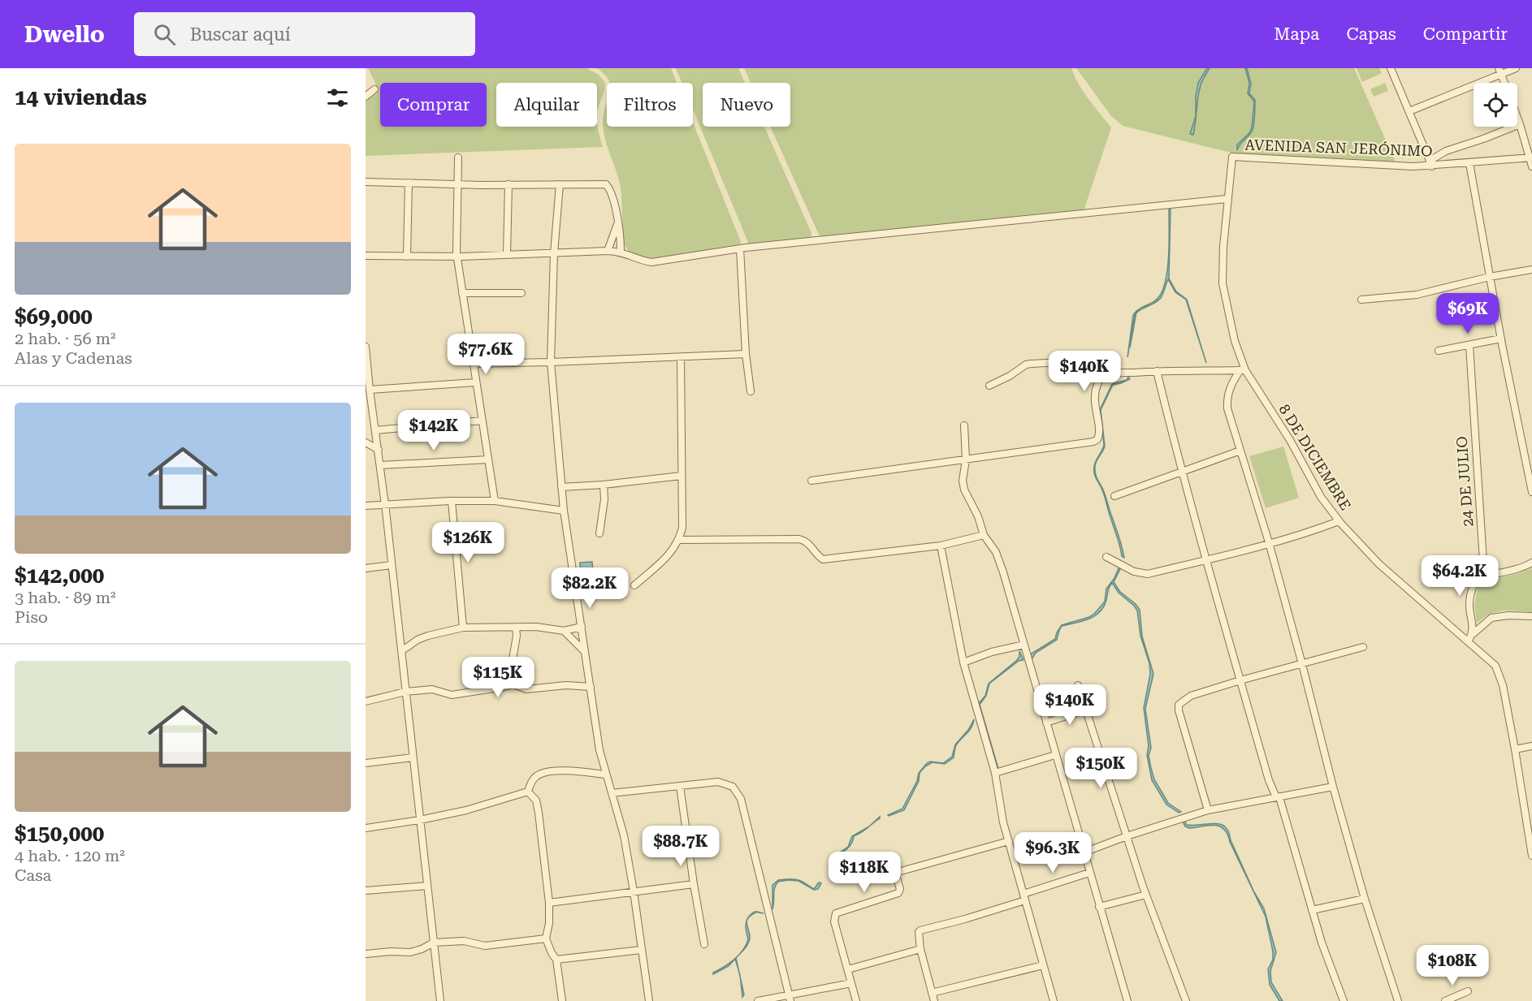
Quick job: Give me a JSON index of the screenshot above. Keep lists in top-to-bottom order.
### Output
{
  "streets": {
    "street": ["AVENIDA SAN JERÓNIMO", "8 DE DICIEMBRE", "24 DE JULIO"]
  },
  "crossings": [
    ["AVENIDA SAN JERÓNIMO", "8 DE DICIEMBRE"]
  ],
  "page": {
    "header": "Dwello",
    "search": "Buscar aquí",
    "nav": ["Mapa", "Capas", "Compartir"],
    "heading": "14 viviendas",
    "chip": [
      "Comprar",
      "Alquilar",
      "Filtros",
      "Nuevo"
    ],
    "list": [
      {
        "name": "$69,000",
        "note": "2 hab. · 56 m² · Alas y Cadenas"
      },
      {
        "name": "$142,000",
        "note": "3 hab. · 89 m² · Piso"
      },
      {
        "name": "$150,000",
        "note": "4 hab. · 120 m² · Casa"
      }
    ],
    "price": [
      "$69K",
      "$77.6K",
      "$140K",
      "$142K",
      "$126K",
      "$64.2K",
      "$82.2K",
      "$115K",
      "$140K",
      "$150K",
      "$88.7K",
      "$96.3K",
      "$118K",
      "$108K"
    ]
  }
}
